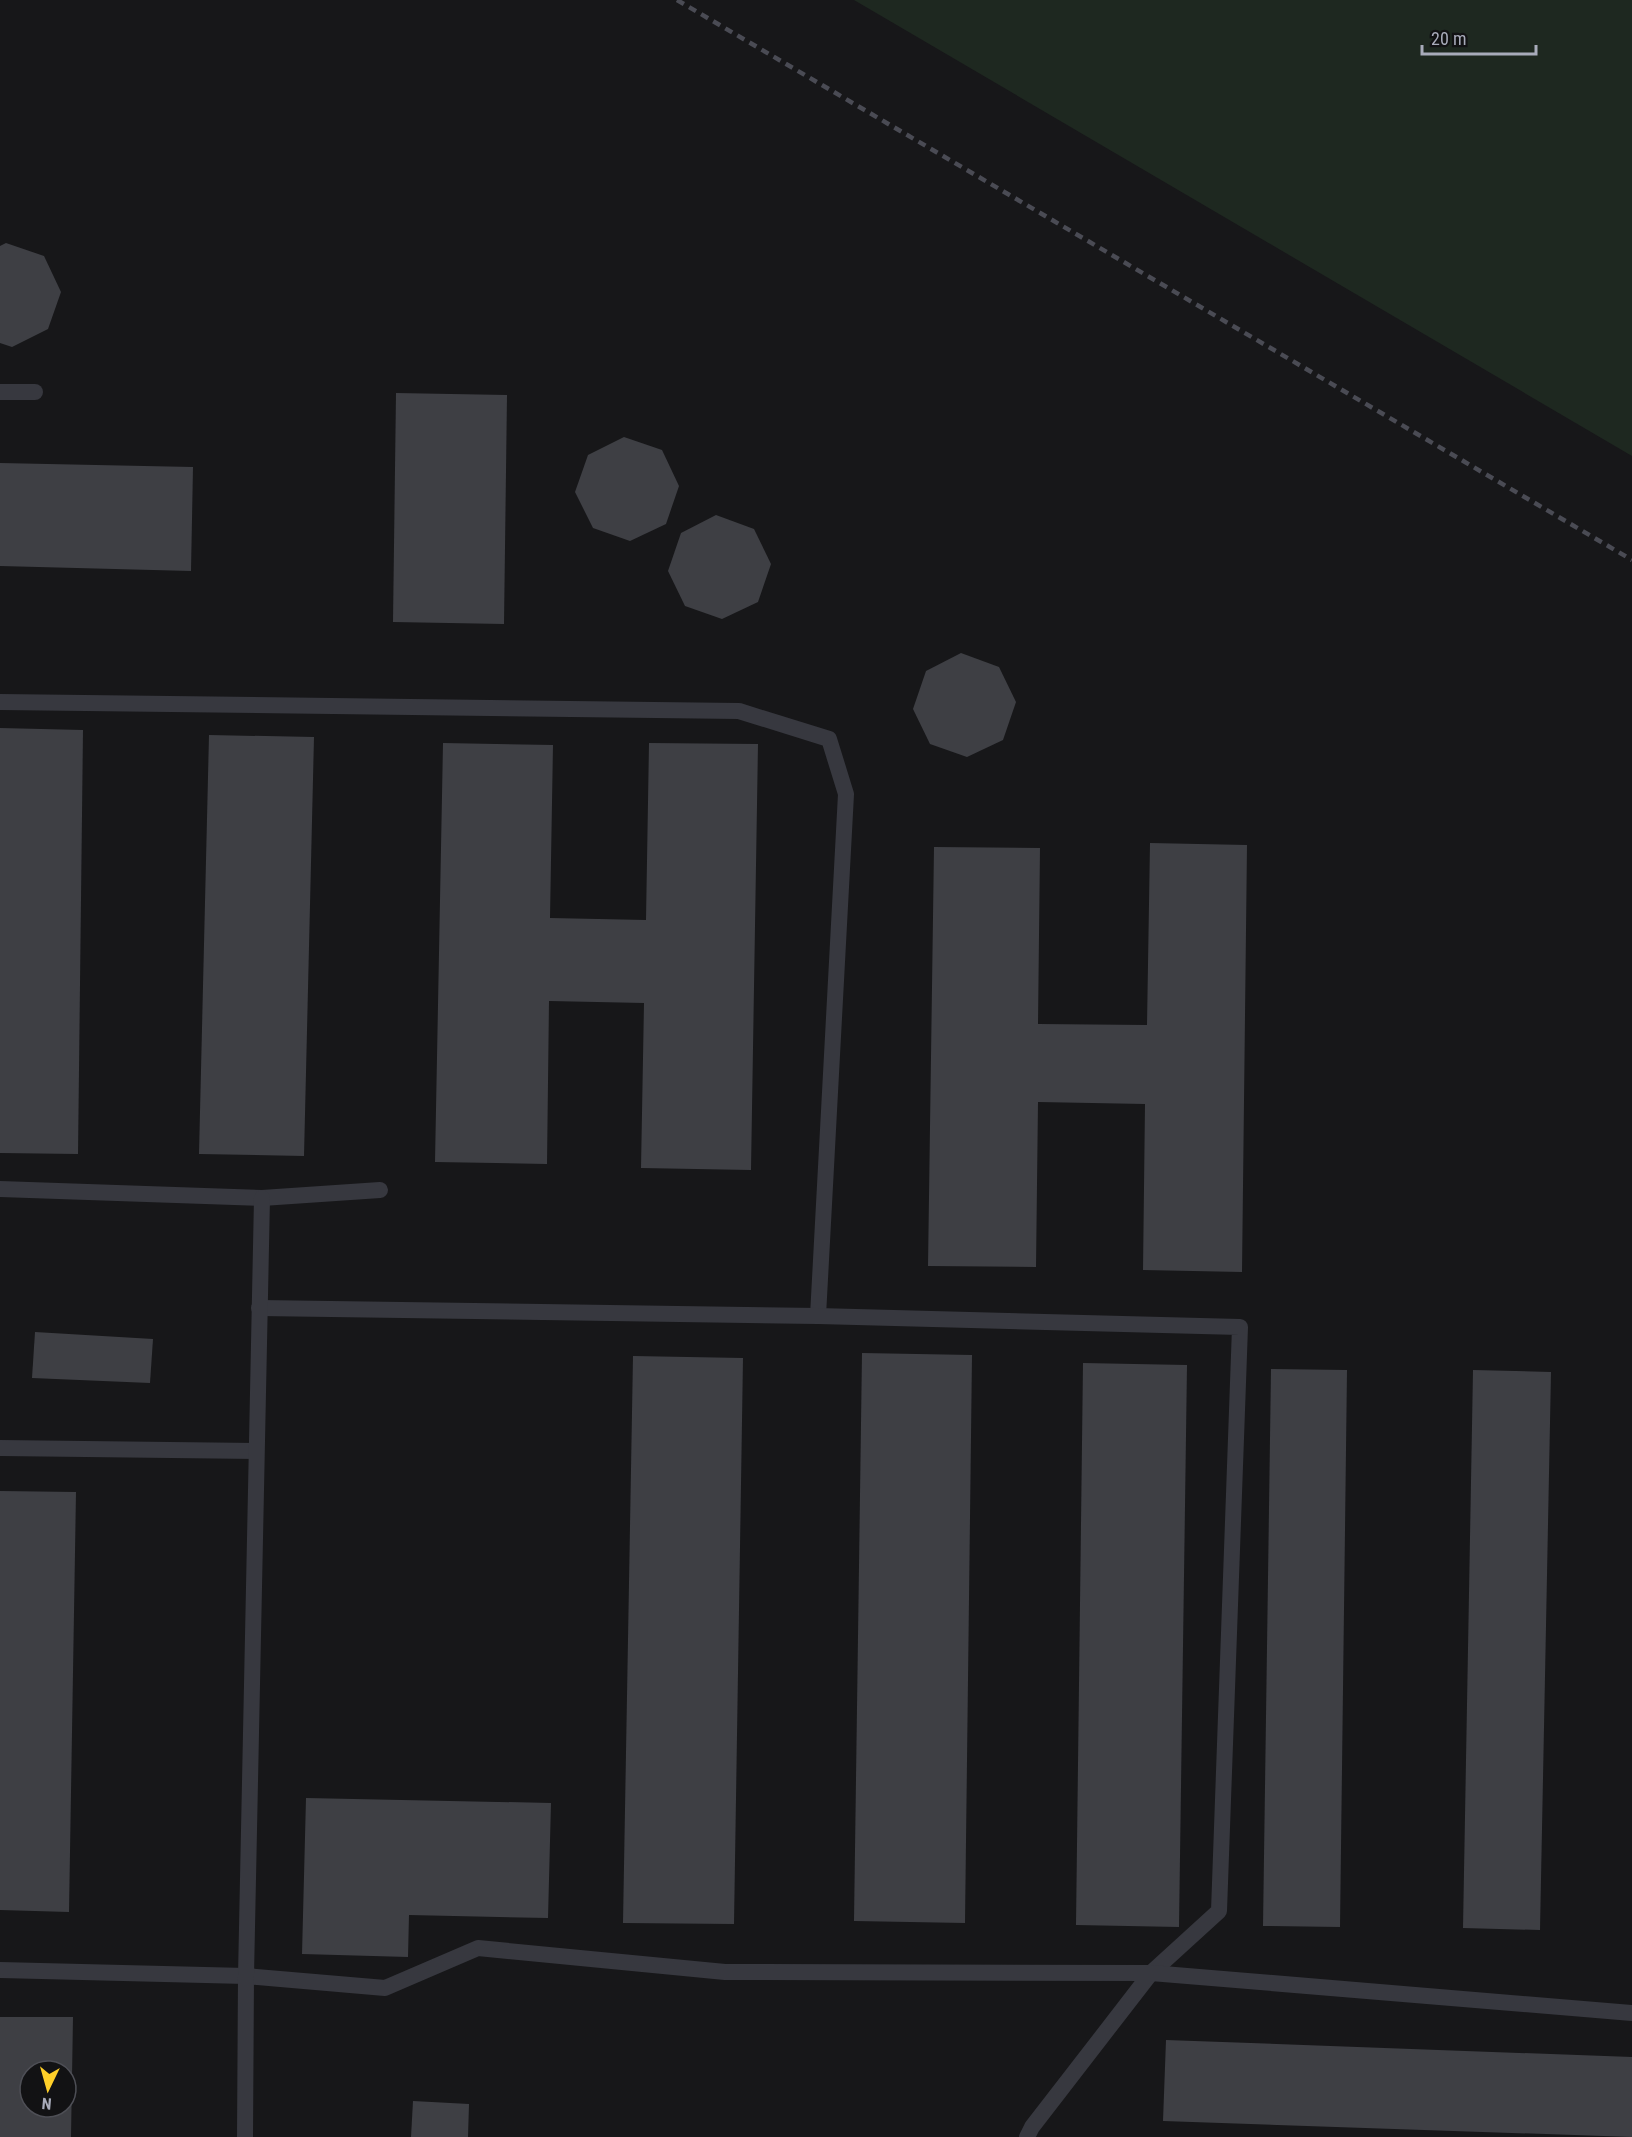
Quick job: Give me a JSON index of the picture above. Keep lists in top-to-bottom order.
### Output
{
  "scale_bar": "20 m",
  "north": "bottom"
}
